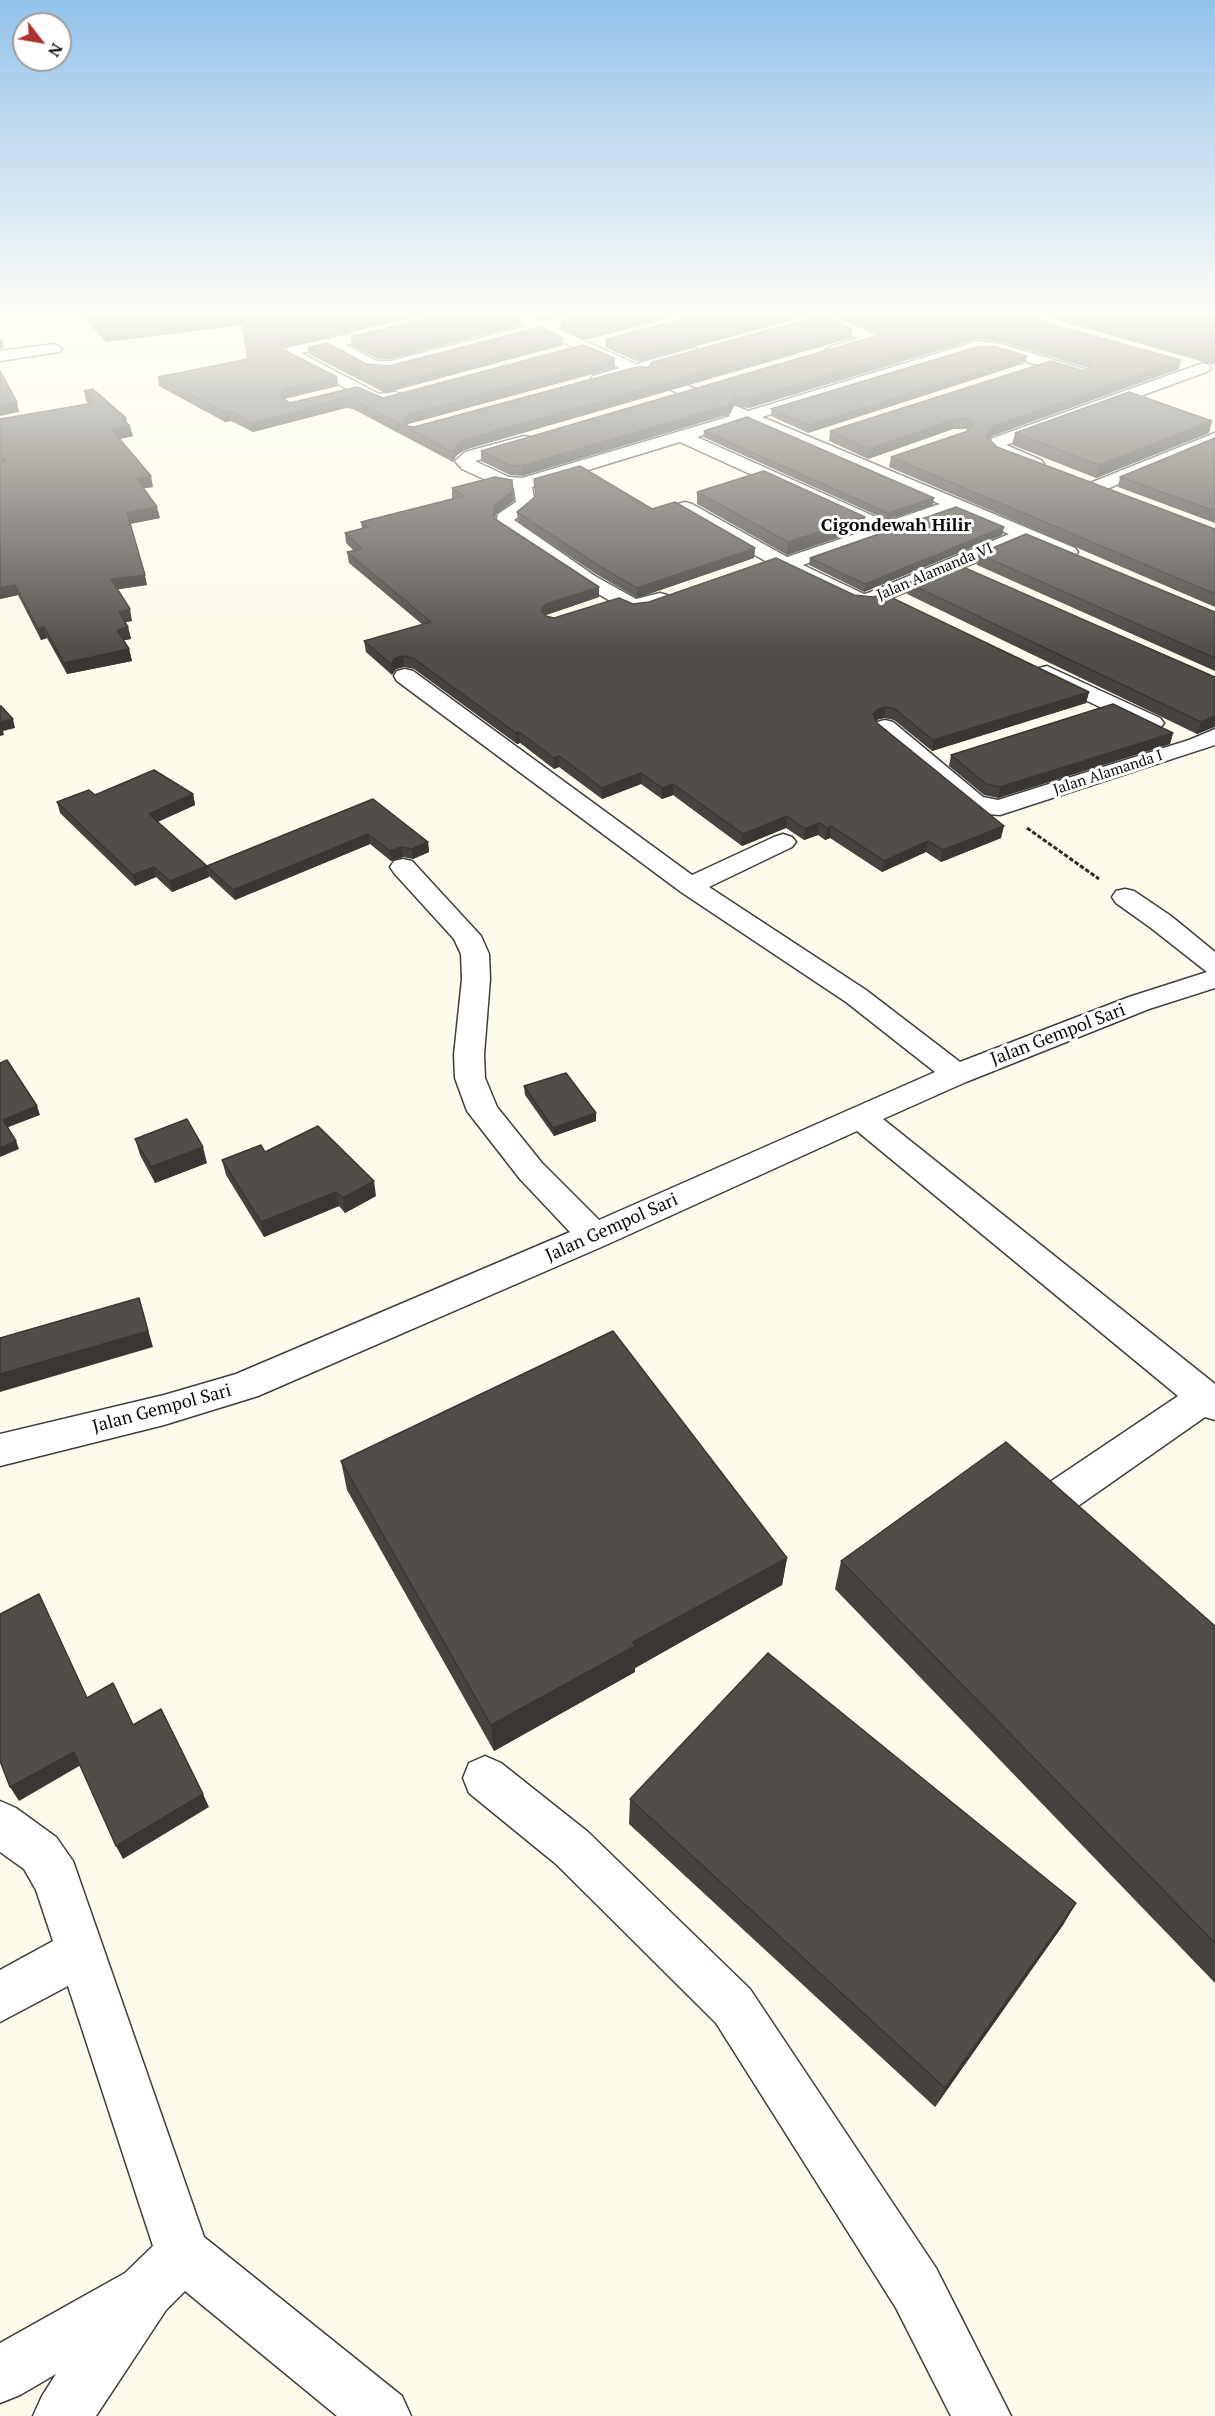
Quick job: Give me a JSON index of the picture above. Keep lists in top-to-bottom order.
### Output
{
  "streets": {
    "street": ["Jalan Alamanda VI", "Jalan Alamanda I", "Jalan Gempol Sari"]
  },
  "districts": ["Cigondewah Hilir"],
  "north": "bottom right"
}
